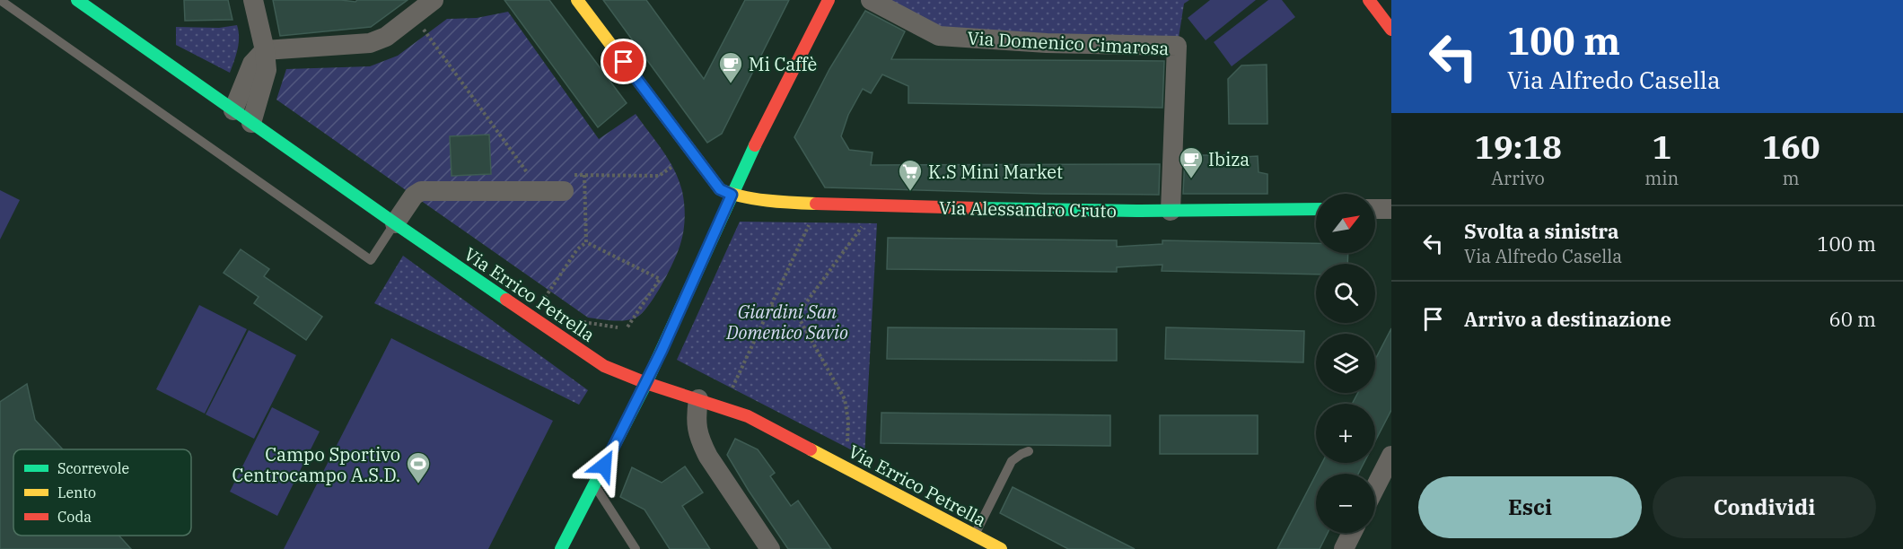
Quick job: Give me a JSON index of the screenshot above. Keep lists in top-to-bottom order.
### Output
{
  "streets": {
    "street": ["Via Domenico Cimarosa", "Via Alessandro Cruto", "Via Errico Petrella"]
  },
  "crossings": [
    ["Via Domenico Cimarosa", "Via Alessandro Cruto"]
  ],
  "parks": ["Giardini San Domenico Savio"],
  "places": {
    "cafe": ["Mi Caffè", "Ibiza"],
    "supermarket": ["K.S Mini Market"],
    "sports": ["Campo Sportivo Centrocampo A.S.D."]
  },
  "legend": ["Scorrevole", "Lento", "Coda"],
  "north": "top right",
  "page": {
    "turn": ["100 m", "Via Alfredo Casella"],
    "eta": [
      "19:18",
      "Arrivo",
      "1",
      "min",
      "160",
      "m"
    ],
    "map_buttons": ["+", "−"],
    "list": [
      {
        "name": "Svolta a sinistra",
        "note": "Via Alfredo Casella",
        "value": "100 m"
      },
      {
        "name": "Arrivo a destinazione",
        "value": "60 m"
      }
    ],
    "buttons": ["Esci", "Condividi"]
  }
}
